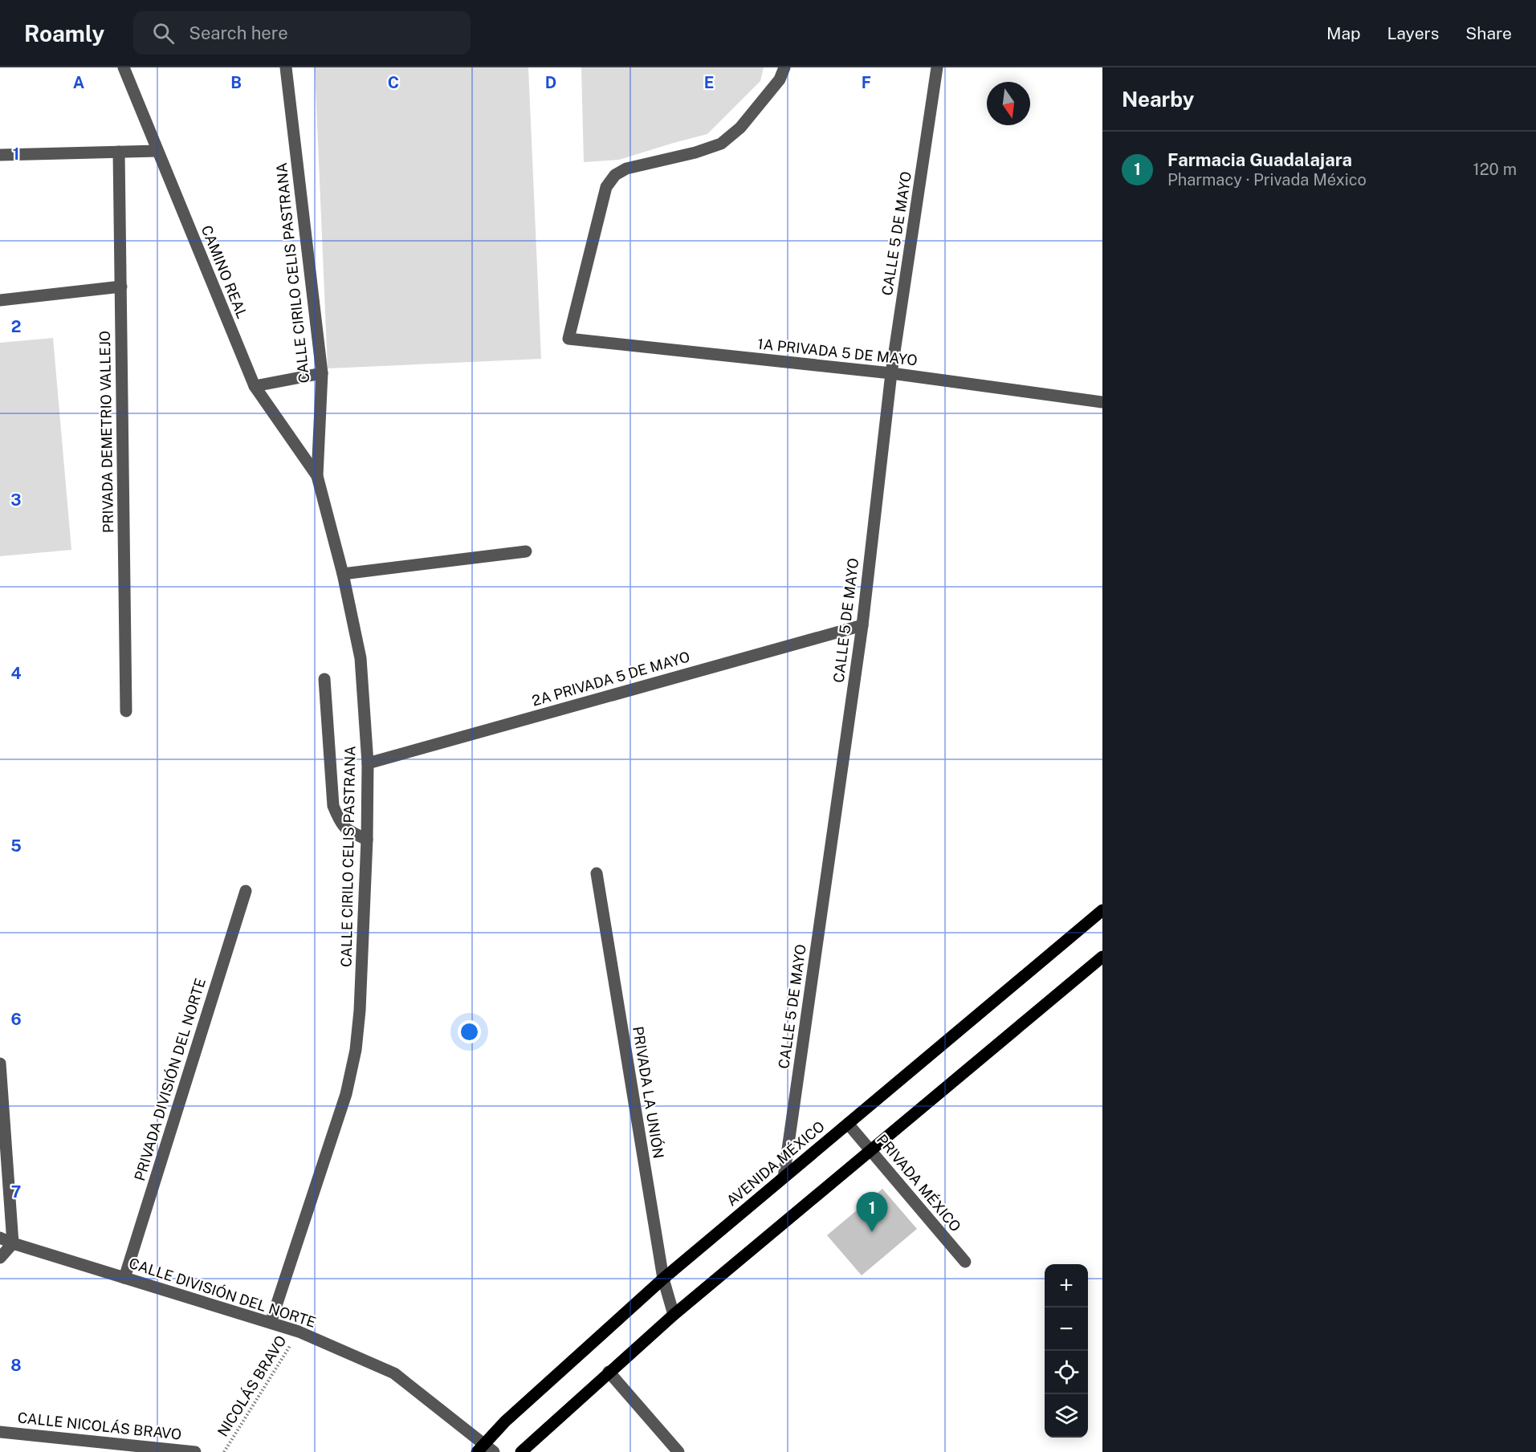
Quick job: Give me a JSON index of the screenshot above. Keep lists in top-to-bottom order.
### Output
{
  "streets": {
    "main road": ["AVENIDA MÉXICO"],
    "street": [
      "CALLE 5 DE MAYO",
      "CAMINO REAL",
      "CALLE CIRILO CELIS PASTRANA",
      "1A PRIVADA 5 DE MAYO",
      "PRIVADA DEMETRIO VALLEJO",
      "2A PRIVADA 5 DE MAYO",
      "PRIVADA DIVISIÓN DEL NORTE",
      "PRIVADA LA UNIÓN",
      "PRIVADA MÉXICO",
      "CALLE DIVISIÓN DEL NORTE",
      "CALLE NICOLÁS BRAVO"
    ],
    "path": ["NICOLÁS BRAVO"]
  },
  "crossings": [
    ["CALLE 5 DE MAYO", "1A PRIVADA 5 DE MAYO"],
    ["CALLE 5 DE MAYO", "2A PRIVADA 5 DE MAYO"],
    ["CALLE 5 DE MAYO", "AVENIDA MÉXICO"],
    ["CAMINO REAL", "CALLE CIRILO CELIS PASTRANA"],
    ["CALLE CIRILO CELIS PASTRANA", "2A PRIVADA 5 DE MAYO"],
    ["CALLE CIRILO CELIS PASTRANA", "CALLE DIVISIÓN DEL NORTE"],
    ["PRIVADA DIVISIÓN DEL NORTE", "CALLE DIVISIÓN DEL NORTE"],
    ["PRIVADA LA UNIÓN", "AVENIDA MÉXICO"],
    ["AVENIDA MÉXICO", "PRIVADA MÉXICO"],
    ["AVENIDA MÉXICO", "CALLE DIVISIÓN DEL NORTE"],
    ["CALLE DIVISIÓN DEL NORTE", "NICOLÁS BRAVO"]
  ],
  "north": "bottom",
  "page": {
    "header": "Roamly",
    "search": "Search here",
    "nav": ["Map", "Layers", "Share"],
    "heading": "Nearby",
    "list": [
      {
        "mark": "1",
        "name": "Farmacia Guadalajara",
        "note": "Pharmacy · Privada México",
        "value": "120 m"
      }
    ],
    "pins": "1",
    "map_buttons": ["+", "−"]
  },
  "grid": {
    "columns": [
      "A",
      "B",
      "C",
      "D",
      "E",
      "F"
    ],
    "rows": [
      "1",
      "2",
      "3",
      "4",
      "5",
      "6",
      "7",
      "8"
    ]
  }
}
